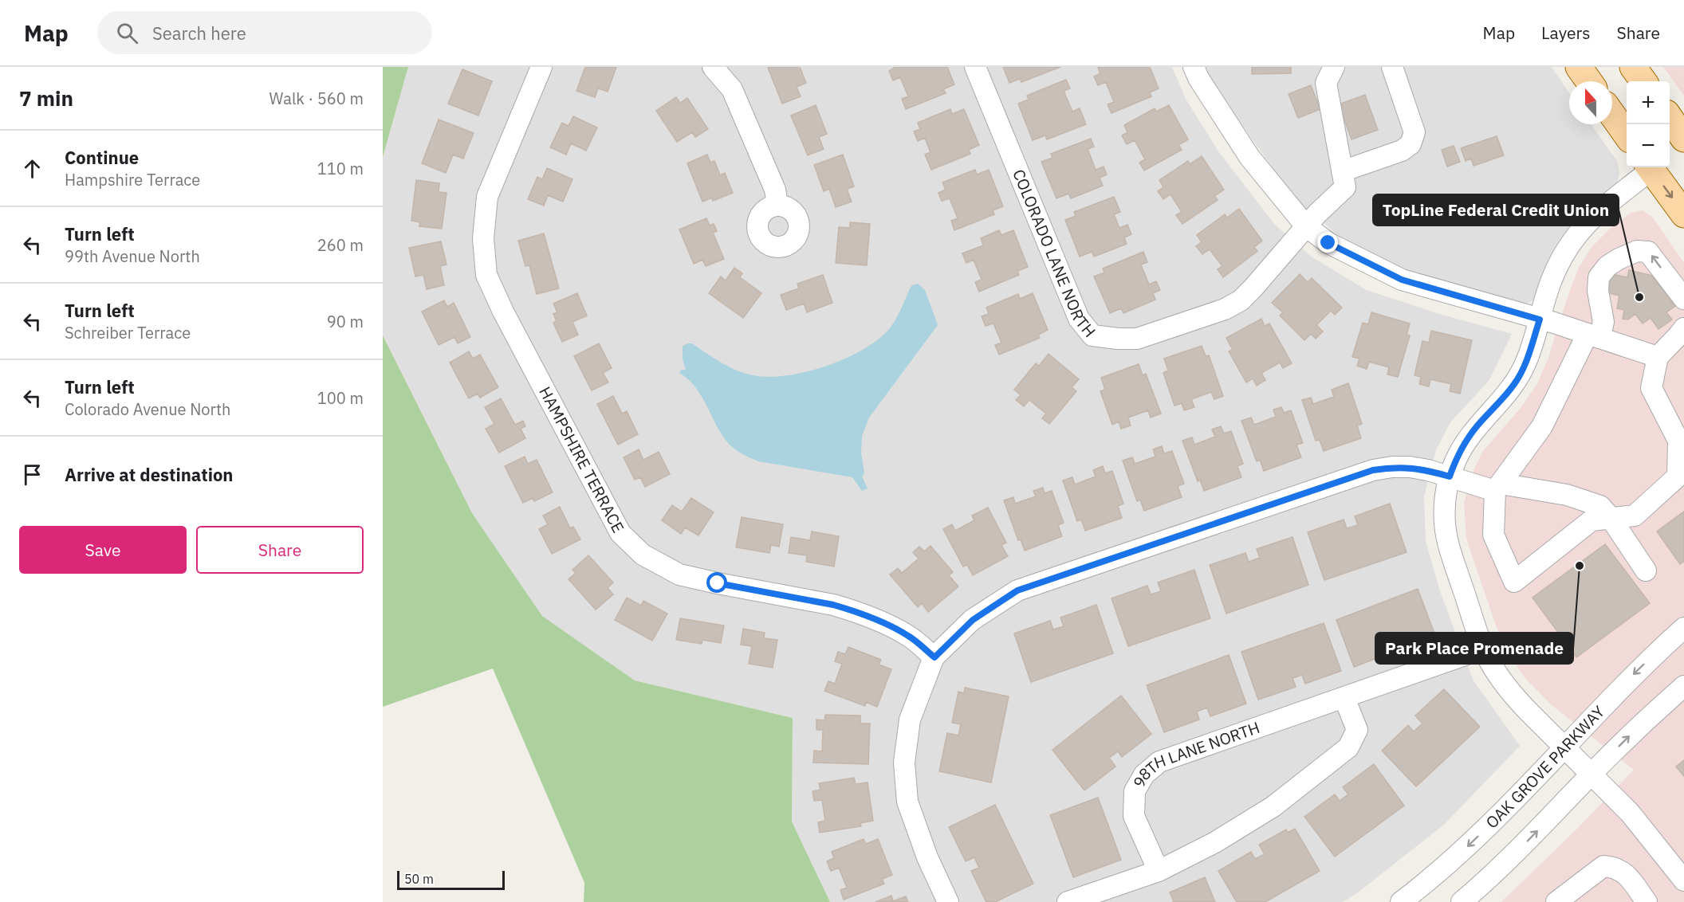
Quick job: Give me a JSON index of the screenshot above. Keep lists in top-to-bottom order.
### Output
{
  "streets": {
    "street": [
      "COLORADO LANE NORTH",
      "HAMPSHIRE TERRACE",
      "98TH LANE NORTH",
      "OAK GROVE PARKWAY"
    ]
  },
  "places": ["TopLine Federal Credit Union", "Park Place Promenade"],
  "scale_bar": "50 m",
  "north": "top",
  "page": {
    "header": "Map",
    "search": "Search here",
    "nav": ["Map", "Layers", "Share"],
    "heading": ["7 min", "Walk · 560 m"],
    "map_buttons": ["+", "−"],
    "list": [
      ["Continue", "Hampshire Terrace", "110 m"],
      ["Turn left", "99th Avenue North", "260 m"],
      ["Turn left", "Schreiber Terrace", "90 m"],
      ["Turn left", "Colorado Avenue North", "100 m"],
      "Arrive at destination"
    ],
    "buttons": ["Save", "Share"],
    "scale": "50 m"
  }
}
